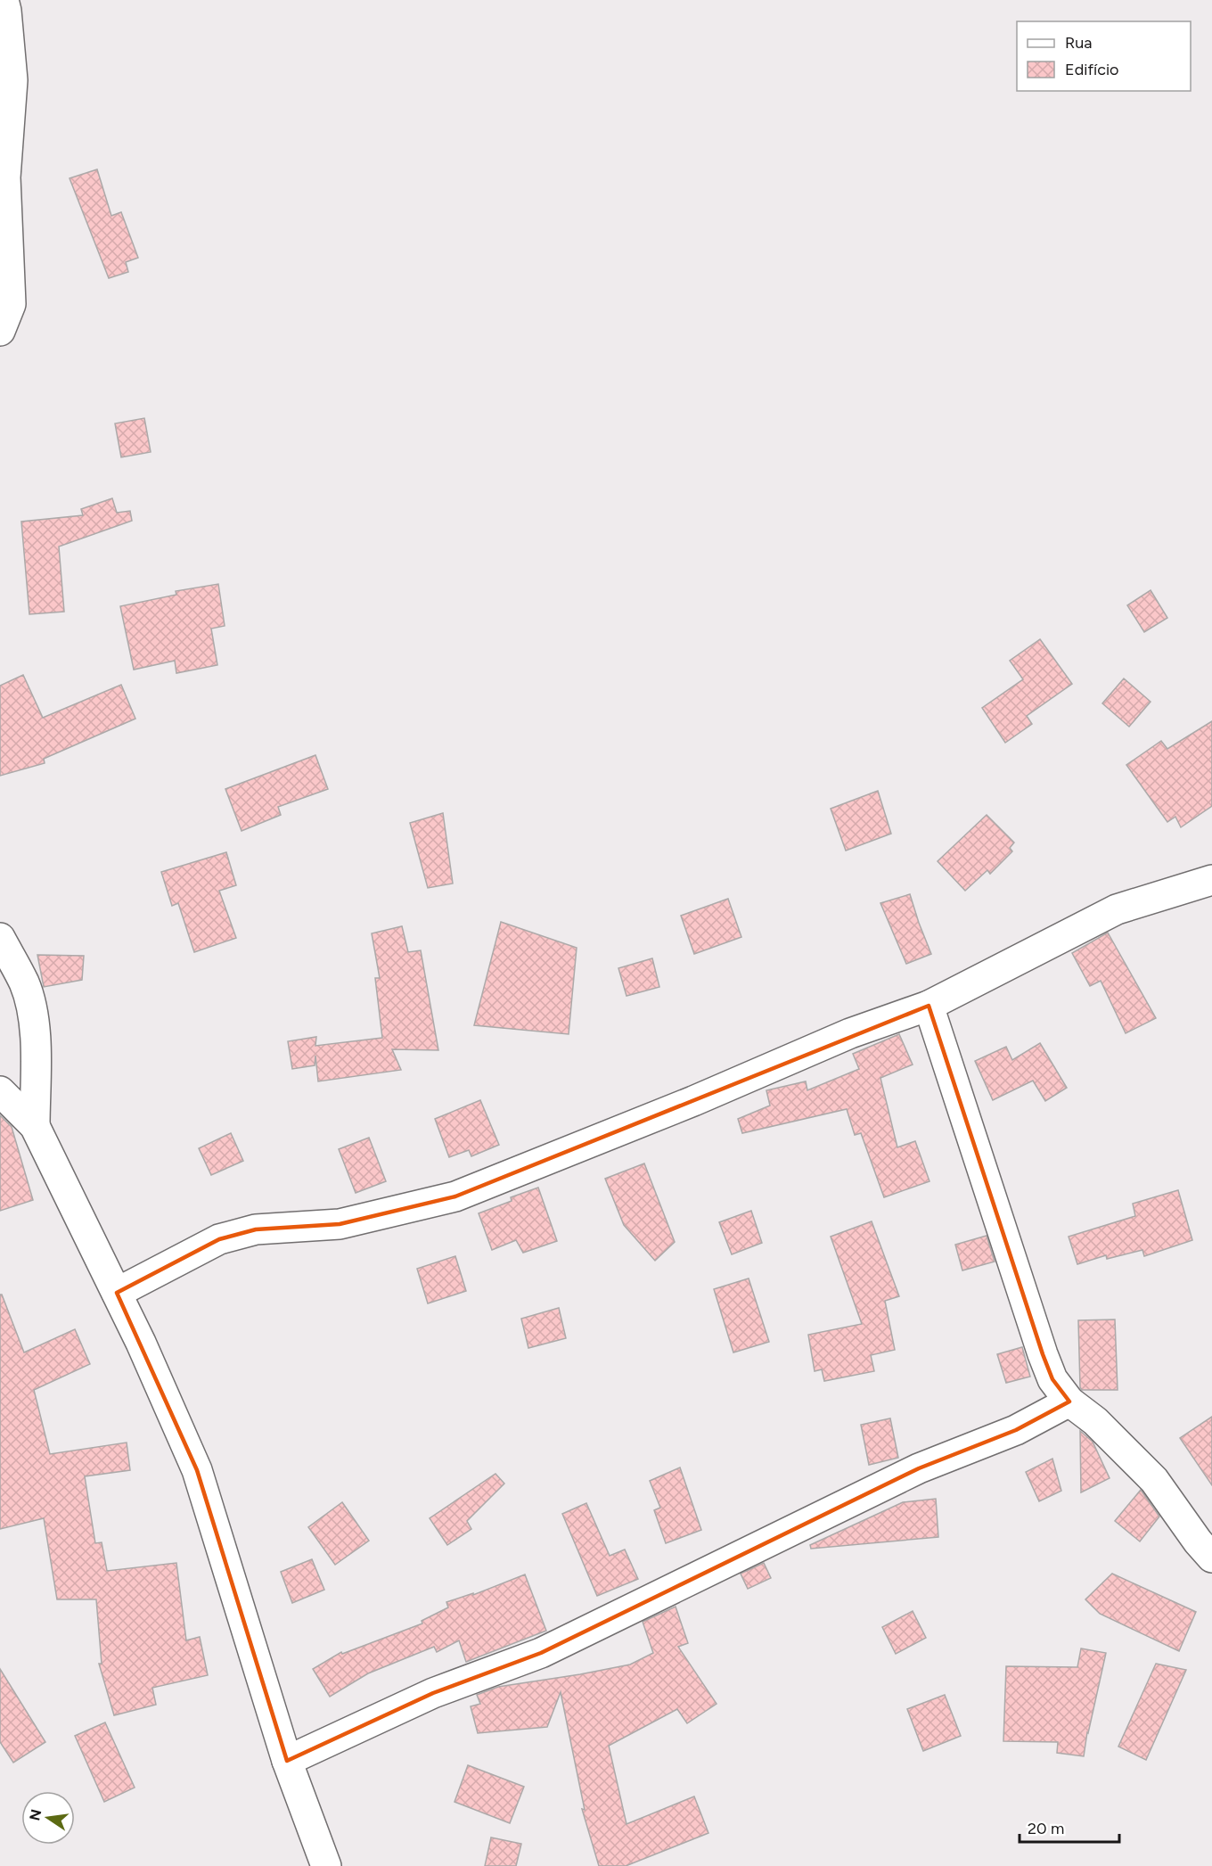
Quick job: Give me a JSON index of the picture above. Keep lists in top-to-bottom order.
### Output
{
  "legend": ["Rua", "Edifício"],
  "scale_bar": "20 m",
  "north": "left"
}
